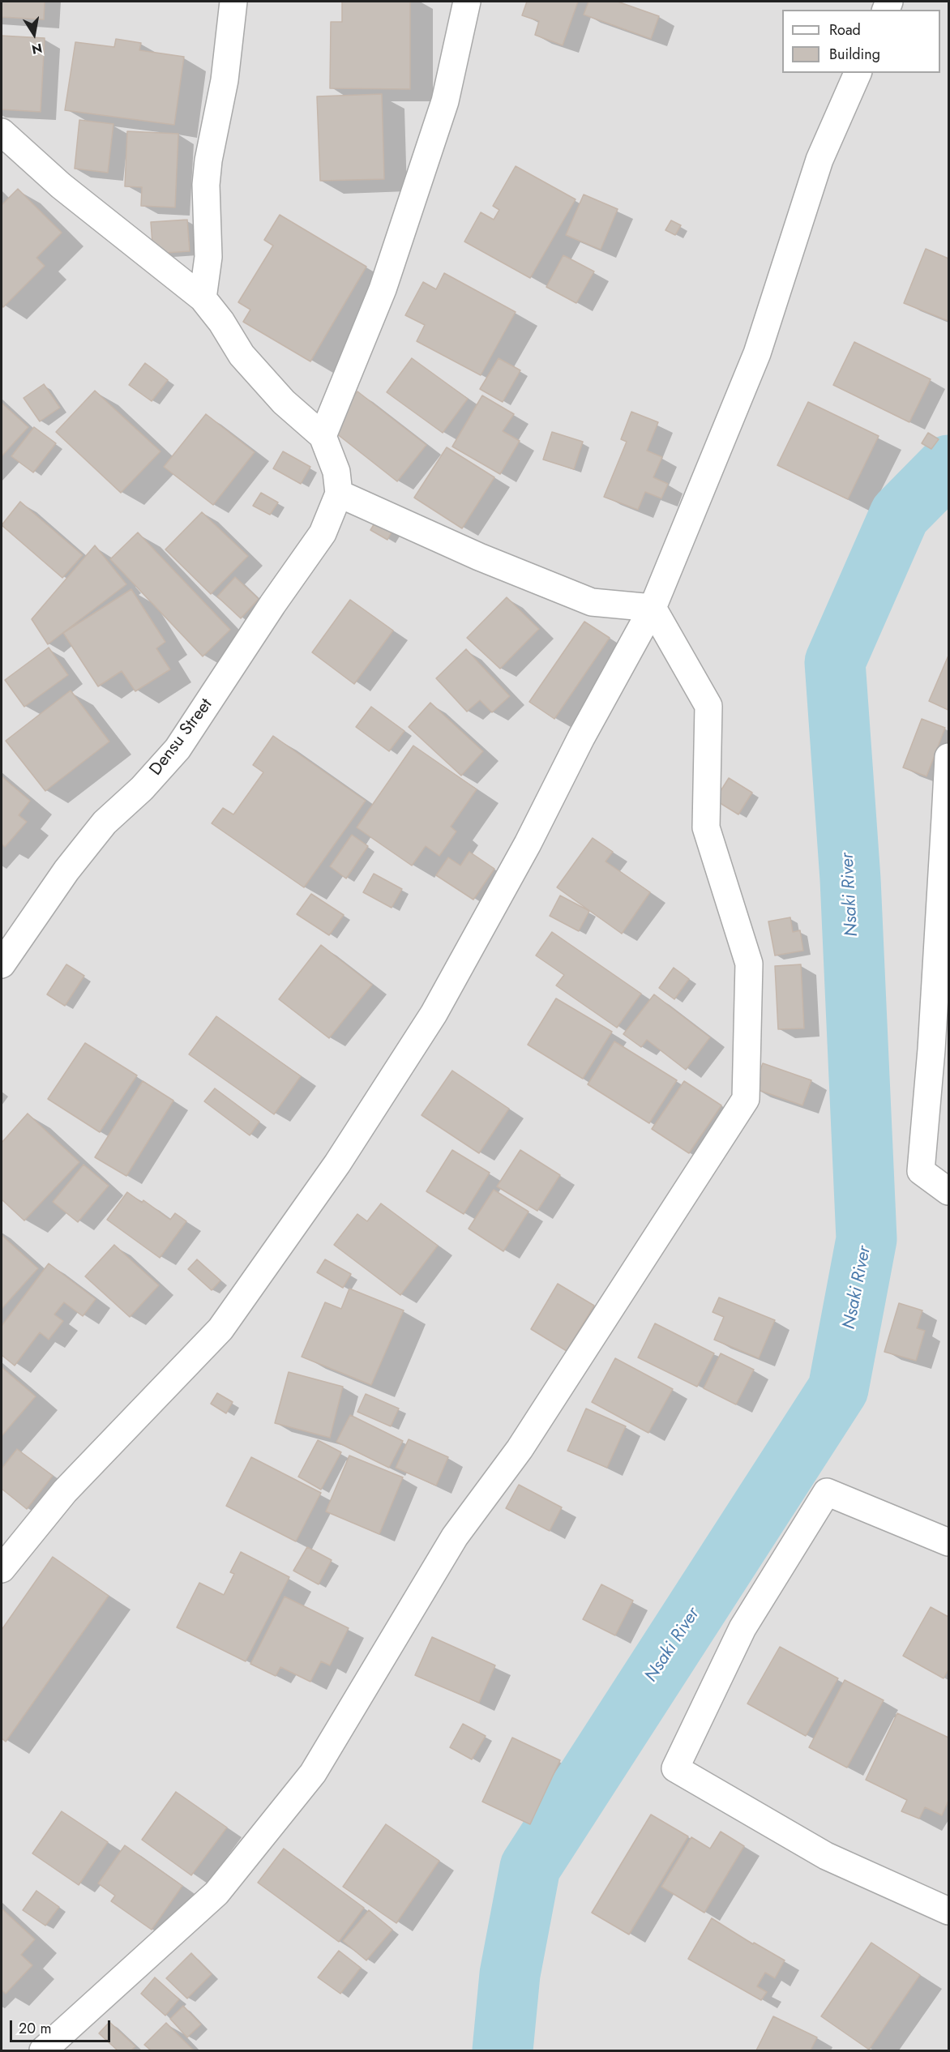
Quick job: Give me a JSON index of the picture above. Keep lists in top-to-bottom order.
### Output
{
  "streets": {
    "street": ["Densu Street"]
  },
  "water": ["Nsaki River"],
  "legend": ["Road", "Building"],
  "scale_bar": "20 m",
  "north": "bottom"
}
